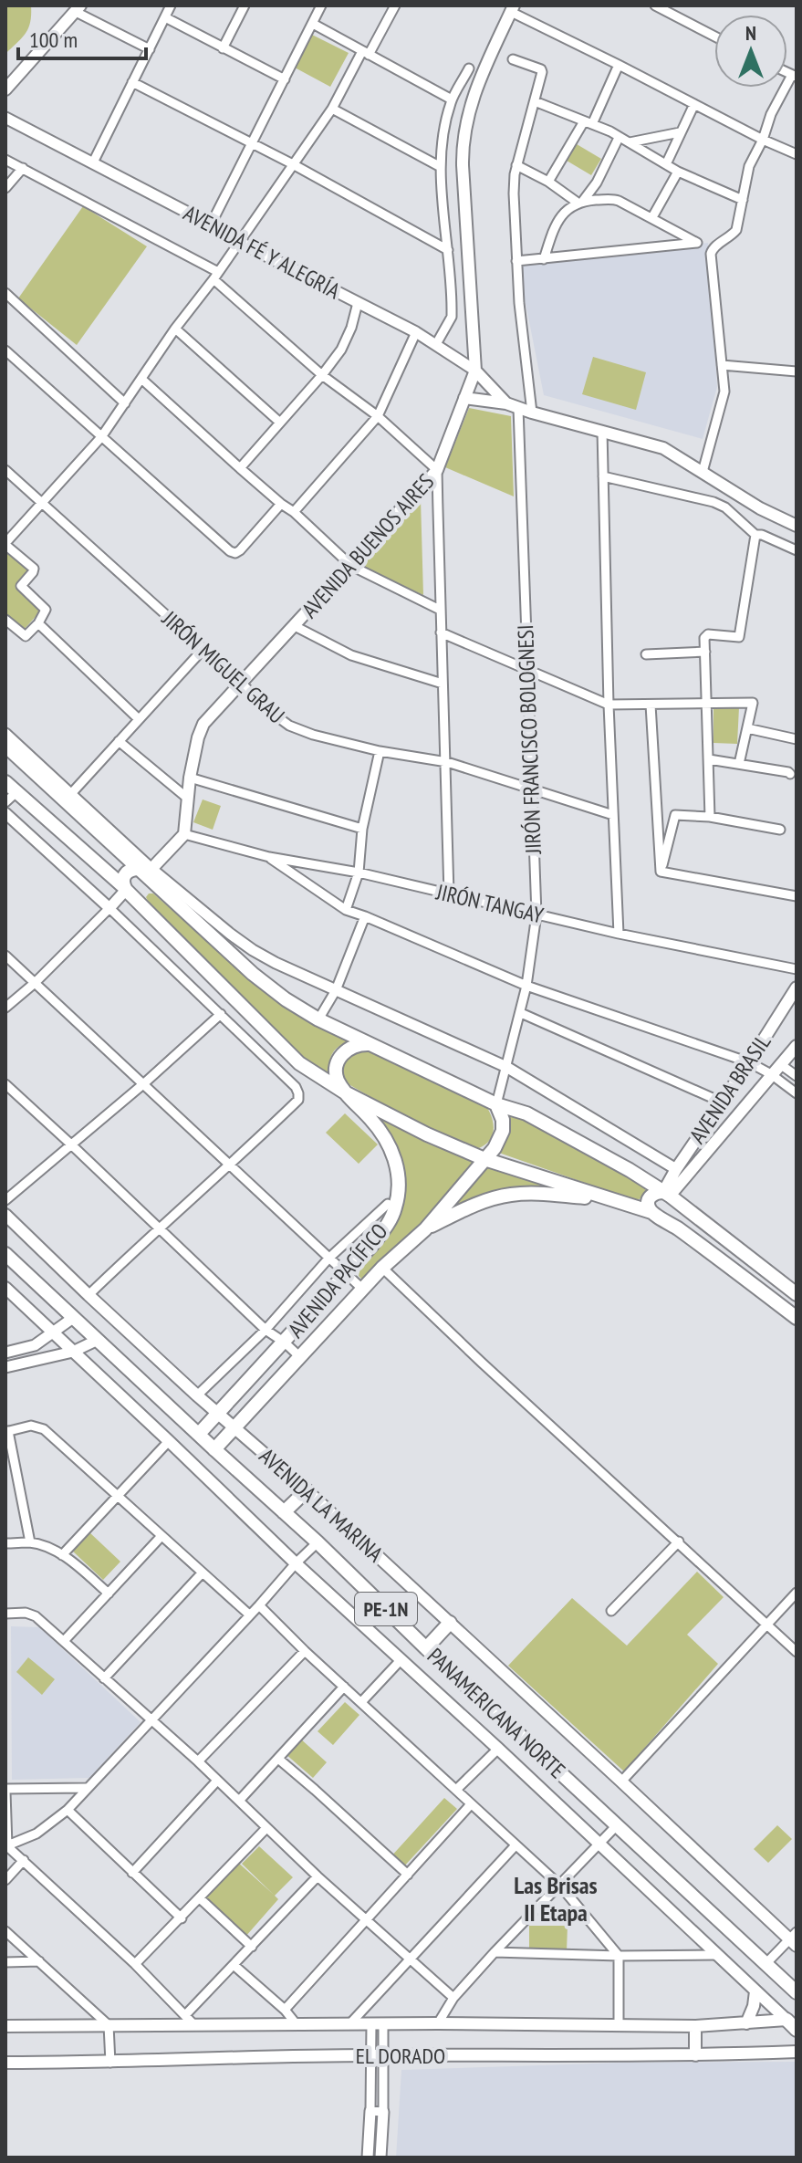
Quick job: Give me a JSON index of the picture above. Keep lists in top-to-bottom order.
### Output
{
  "streets": {
    "main road": [
      "AVENIDA FÉ Y ALEGRÍA",
      "AVENIDA BUENOS AIRES",
      "AVENIDA BRASIL",
      "AVENIDA PACÍFICO",
      "AVENIDA LA MARINA",
      "PE-1N",
      "PANAMERICANA NORTE",
      "EL DORADO"
    ],
    "street": ["JIRÓN MIGUEL GRAU", "JIRÓN FRANCISCO BOLOGNESI", "JIRÓN TANGAY"]
  },
  "crossings": [
    ["AVENIDA FÉ Y ALEGRÍA", "AVENIDA BUENOS AIRES"],
    ["AVENIDA FÉ Y ALEGRÍA", "JIRÓN FRANCISCO BOLOGNESI"],
    ["AVENIDA BUENOS AIRES", "JIRÓN MIGUEL GRAU"],
    ["AVENIDA BUENOS AIRES", "JIRÓN TANGAY"],
    ["JIRÓN MIGUEL GRAU", "JIRÓN FRANCISCO BOLOGNESI"],
    ["JIRÓN FRANCISCO BOLOGNESI", "JIRÓN TANGAY"],
    ["JIRÓN FRANCISCO BOLOGNESI", "AVENIDA PACÍFICO"],
    ["AVENIDA PACÍFICO", "AVENIDA LA MARINA"],
    ["AVENIDA PACÍFICO", "PANAMERICANA NORTE"]
  ],
  "districts": ["Las Brisas II Etapa"],
  "scale_bar": "100 m",
  "north": "top"
}
